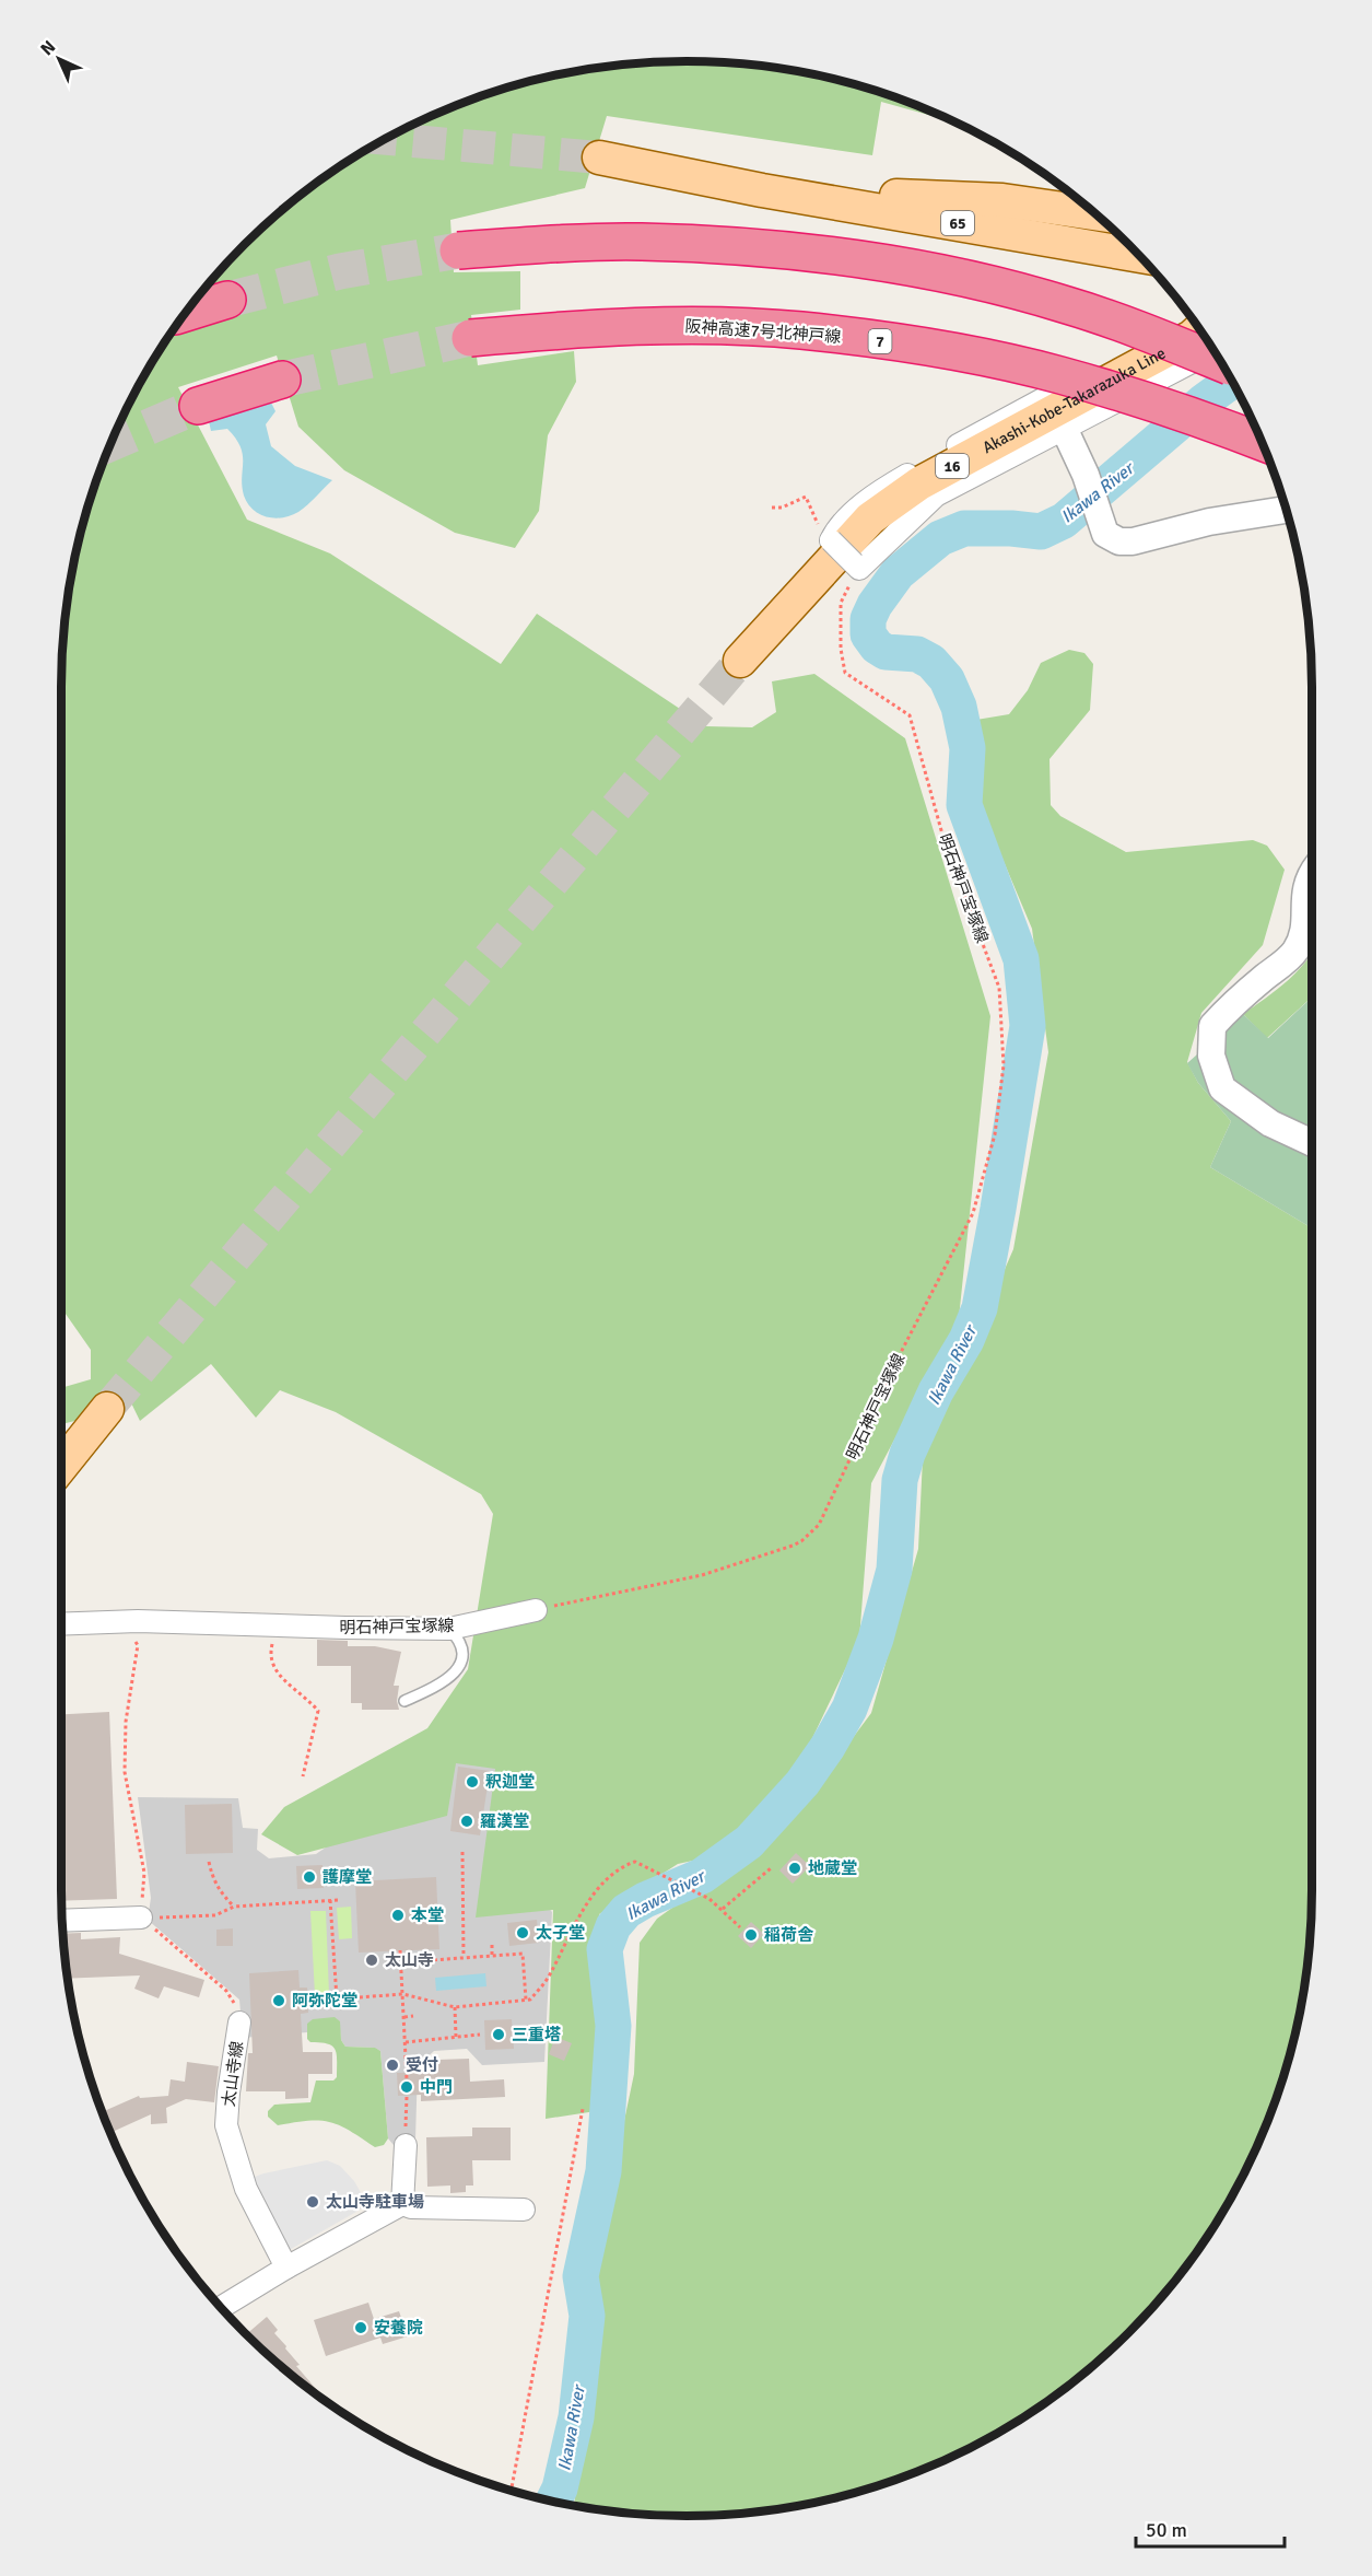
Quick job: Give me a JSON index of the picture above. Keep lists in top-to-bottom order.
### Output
{
  "streets": {
    "highway": ["阪神高速7号北神戸線", "7"],
    "main road": ["65", "Akashi-Kobe-Takarazuka Line", "16"],
    "street": ["明石神戸宝塚線", "太山寺線"]
  },
  "water": ["Ikawa River"],
  "places": [
    "釈迦堂",
    "羅漢堂",
    "地蔵堂",
    "護摩堂",
    "本堂",
    "太子堂",
    "稲荷舎",
    "太山寺",
    "阿弥陀堂",
    "三重塔",
    "受付",
    "中門",
    "太山寺駐車場",
    "安養院"
  ],
  "scale_bar": "50 m",
  "north": "top left"
}
